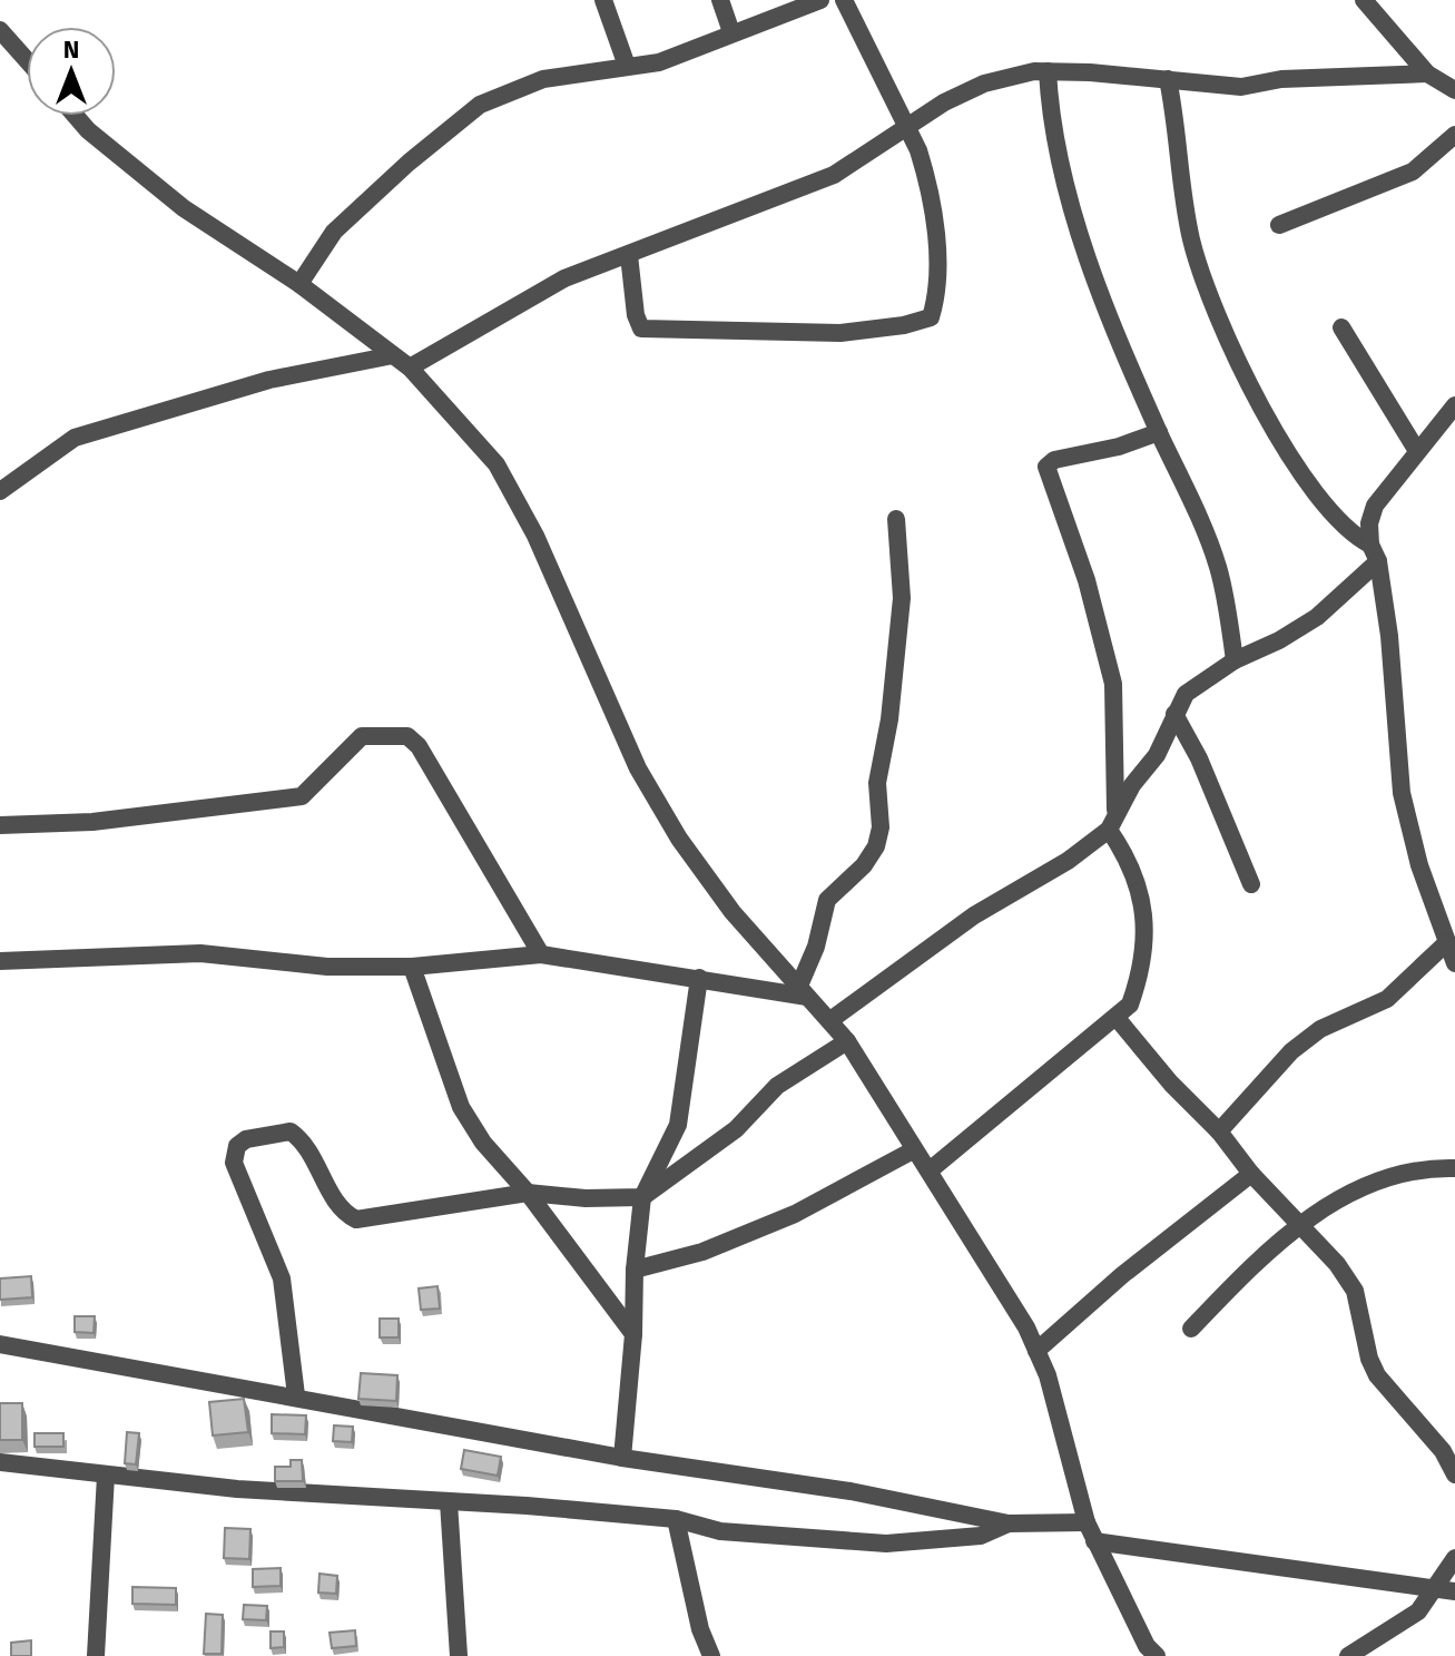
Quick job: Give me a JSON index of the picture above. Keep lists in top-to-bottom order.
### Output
{
  "north": "top"
}
